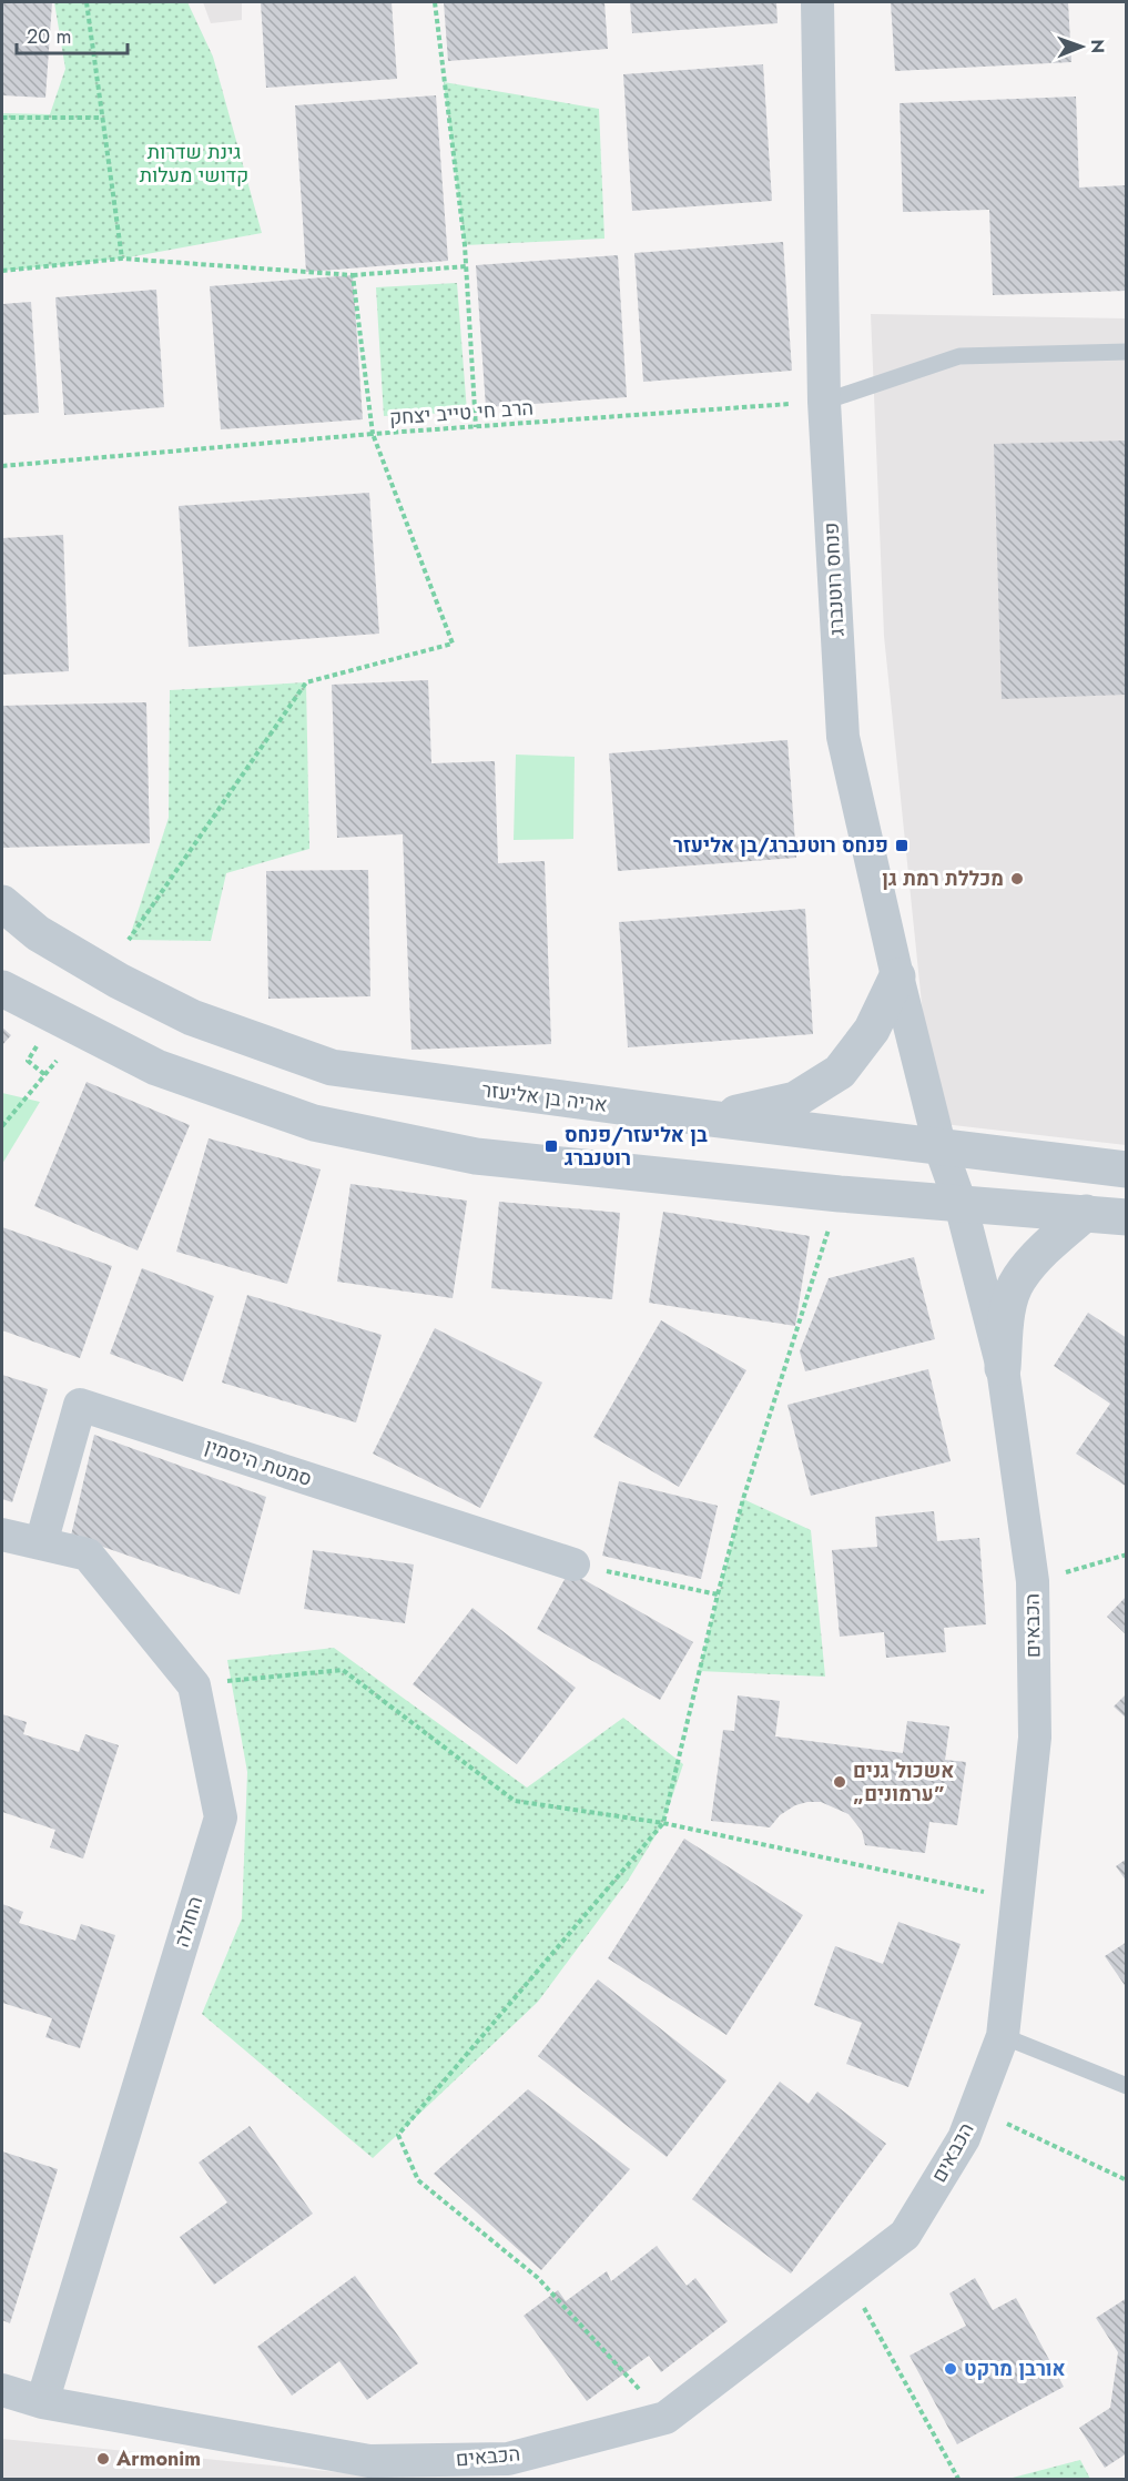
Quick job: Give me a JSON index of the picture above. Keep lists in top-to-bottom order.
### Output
{
  "streets": {
    "street": [
      "פנחס רוטנברג",
      "אריה בן אליעזר",
      "סמטת היסמין",
      "הכבאים",
      "החולה"
    ],
    "path": ["הרב חי טייב יצחק"]
  },
  "crossings": [
    ["הרב חי טייב יצחק", "פנחס רוטנברג"],
    ["פנחס רוטנברג", "אריה בן אליעזר"],
    ["פנחס רוטנברג", "הכבאים"],
    ["אריה בן אליעזר", "הכבאים"],
    ["סמטת היסמין", "החולה"],
    ["הכבאים", "החולה"]
  ],
  "parks": ["גינת שדרות קדושי מעלות"],
  "places": {
    "transit": ["פנחס רוטנברג/בן אליעזר", "בן אליעזר/פנחס רוטנברג"],
    "other": [
      "מכללת רמת גן",
      "אשכול גנים „ערמונים”",
      "אורבן מרקט",
      "Armonim"
    ]
  },
  "scale_bar": "20 m",
  "north": "right"
}
